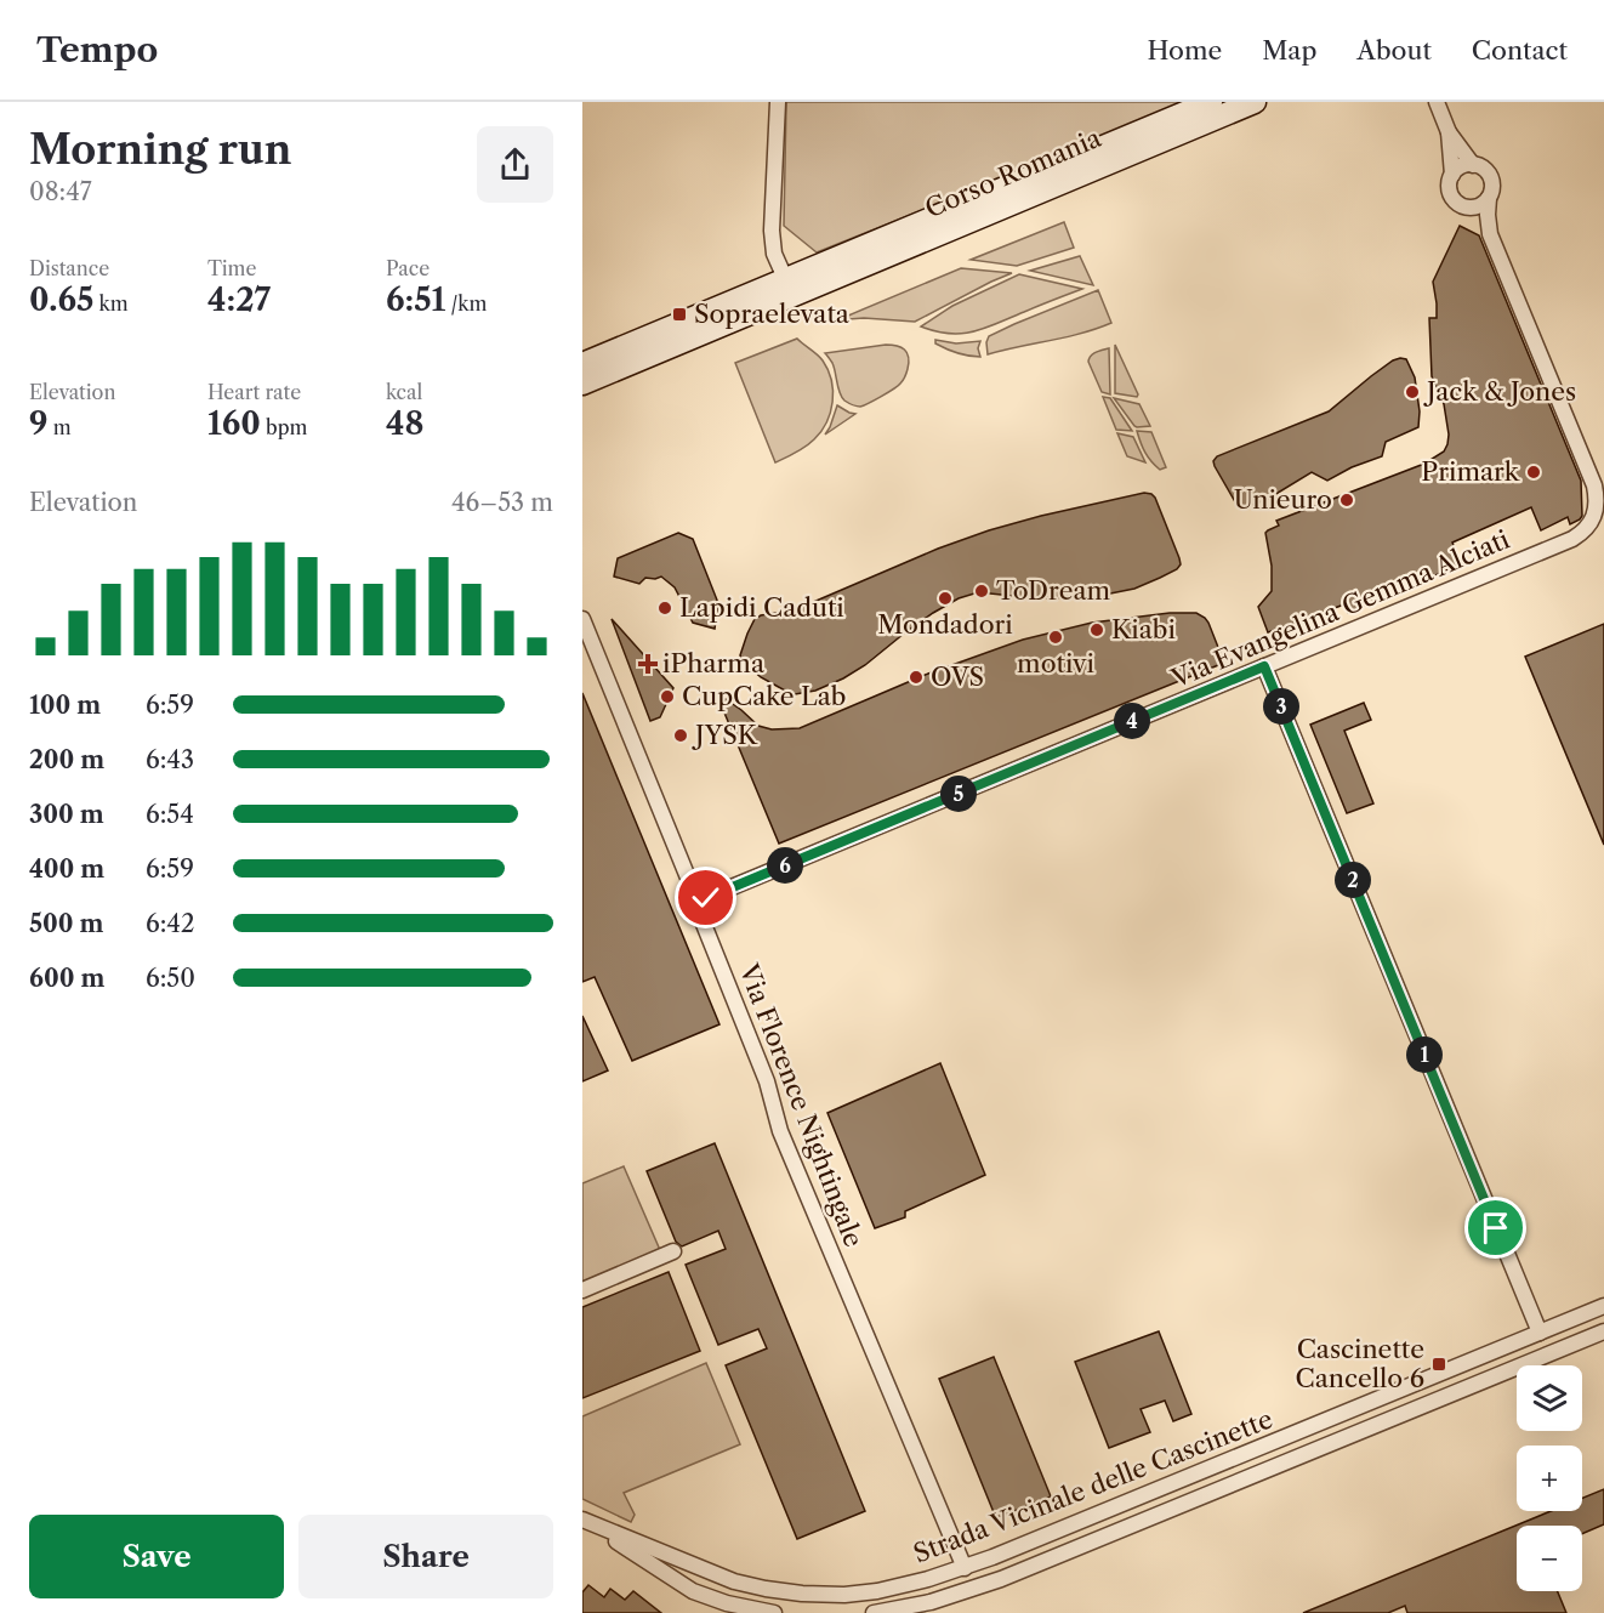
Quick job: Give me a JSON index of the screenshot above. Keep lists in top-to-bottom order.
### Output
{
  "streets": {
    "main road": ["Corso Romania"],
    "street": ["Via Evangelina Gemma Alciati", "Via Florence Nightingale", "Strada Vicinale delle Cascinette"]
  },
  "crossings": [
    ["Via Evangelina Gemma Alciati", "Via Florence Nightingale"],
    ["Via Florence Nightingale", "Strada Vicinale delle Cascinette"]
  ],
  "places": {
    "transit": ["Sopraelevata", "Cascinette Cancello 6"],
    "other": [
      "Jack & Jones",
      "Primark",
      "Unieuro",
      "ToDream",
      "Mondadori",
      "Lapidi Caduti",
      "Kiabi",
      "motivi",
      "OVS",
      "CupCake Lab",
      "JYSK"
    ],
    "health": ["iPharma"]
  },
  "page": {
    "header": "Tempo",
    "nav": [
      "Home",
      "Map",
      "About",
      "Contact"
    ],
    "heading": ["Morning run", "08:47"],
    "stats": [
      ["Distance", "0.65 km"],
      ["Time", "4:27"],
      ["Pace", "6:51 /km"],
      ["Elevation", "9 m"],
      ["Heart rate", "160 bpm"],
      ["kcal", "48"]
    ],
    "chart": ["Elevation", "46–53 m"],
    "list": [
      {
        "name": "100 m",
        "note": "6:59"
      },
      {
        "name": "200 m",
        "note": "6:43"
      },
      {
        "name": "300 m",
        "note": "6:54"
      },
      {
        "name": "400 m",
        "note": "6:59"
      },
      {
        "name": "500 m",
        "note": "6:42"
      },
      {
        "name": "600 m",
        "note": "6:50"
      }
    ],
    "pins": [
      "3",
      "4",
      "5",
      "6",
      "2",
      "1"
    ],
    "map_buttons": ["+", "−"],
    "buttons": ["Save", "Share"]
  }
}
